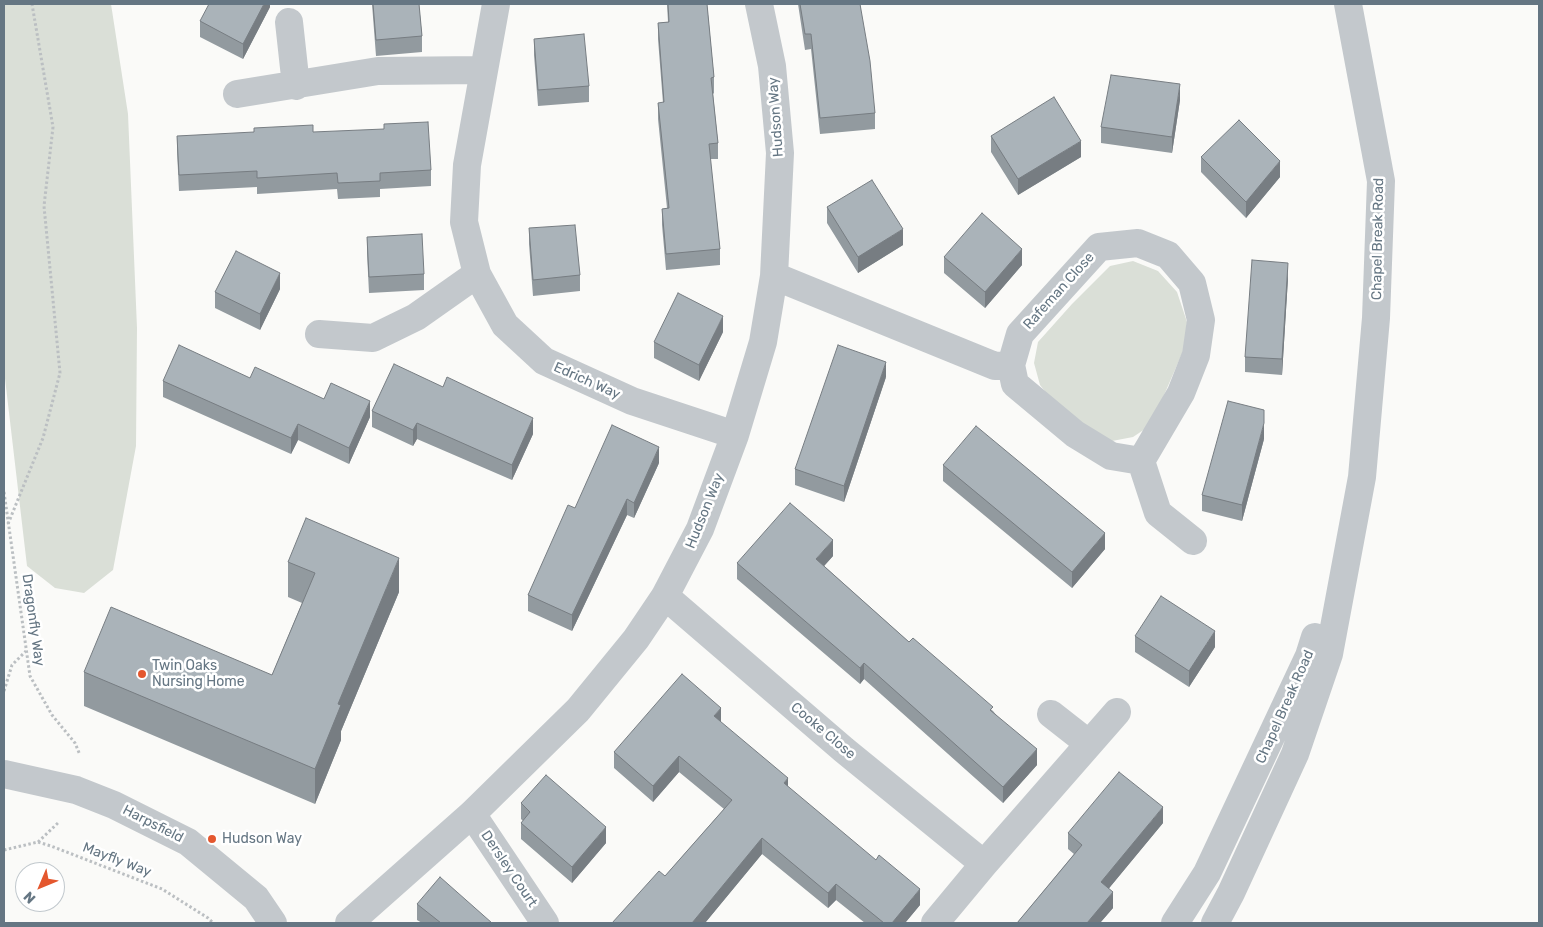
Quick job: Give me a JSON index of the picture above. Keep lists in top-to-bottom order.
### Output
{
  "streets": {
    "street": [
      "Hudson Way",
      "Chapel Break Road",
      "Rafeman Close",
      "Edrich Way",
      "Cooke Close",
      "Harpsfield",
      "Dersley Court"
    ],
    "path": ["Dragonfly Way", "Mayfly Way"]
  },
  "crossings": [
    ["Hudson Way", "Edrich Way"],
    ["Hudson Way", "Cooke Close"],
    ["Hudson Way", "Dersley Court"],
    ["Dragonfly Way", "Harpsfield"],
    ["Dragonfly Way", "Mayfly Way"]
  ],
  "places": ["Twin Oaks Nursing Home", "Hudson Way"],
  "north": "bottom left"
}
